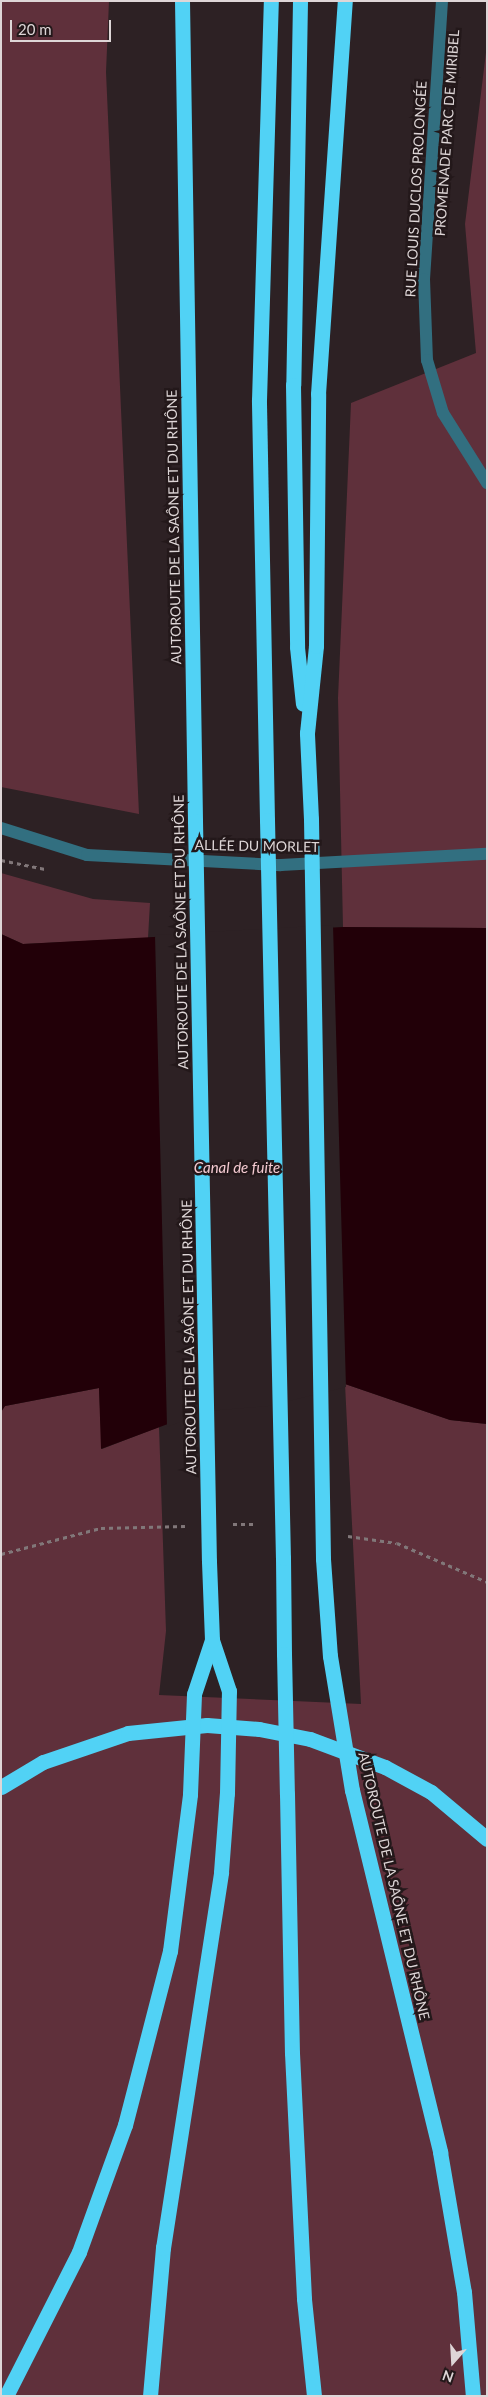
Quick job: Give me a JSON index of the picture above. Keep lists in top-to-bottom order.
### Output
{
  "streets": {
    "highway": ["AUTOROUTE DE LA SAÔNE ET DU RHÔNE"],
    "street": ["RUE LOUIS DUCLOS PROLONGÉE", "ALLÉE DU MORLET"]
  },
  "water": ["Canal de fuite"],
  "scale_bar": "20 m",
  "north": "bottom"
}
